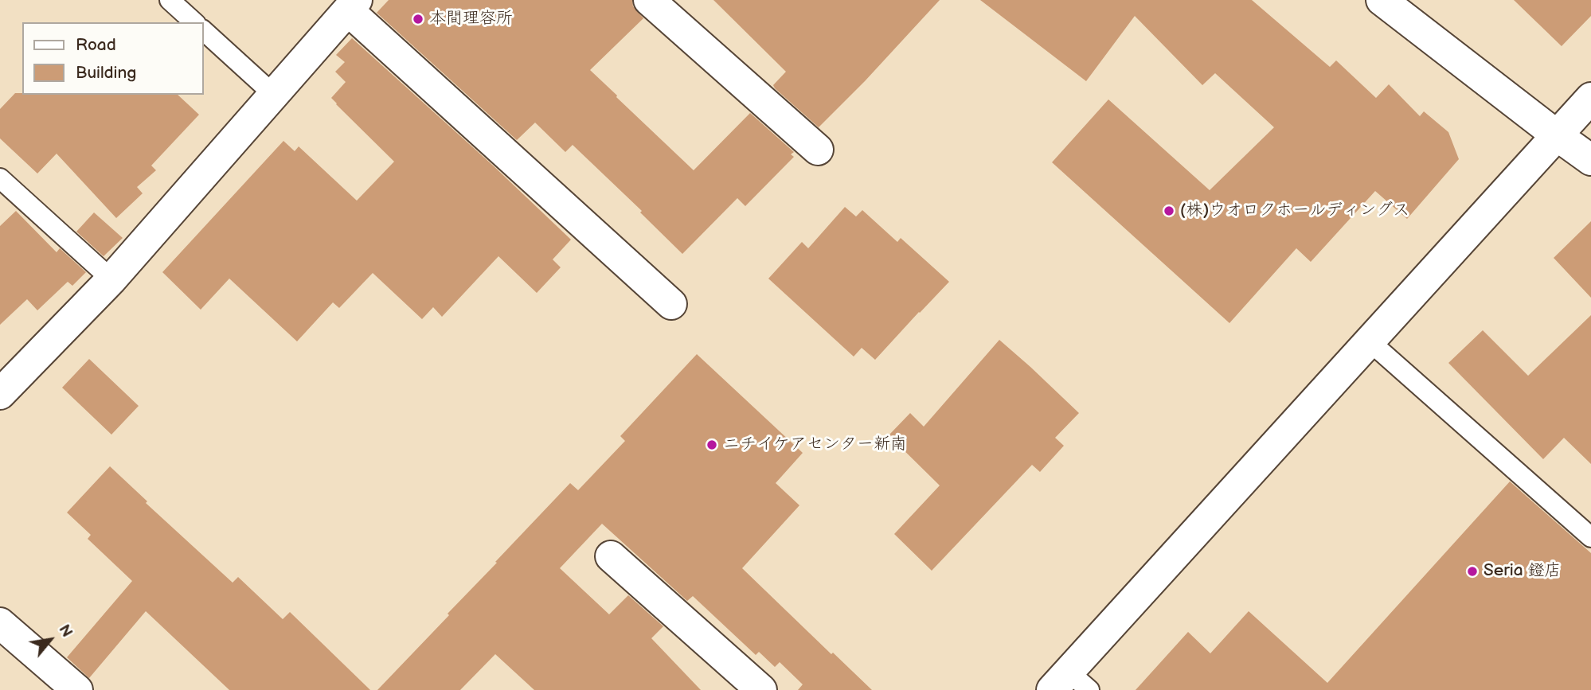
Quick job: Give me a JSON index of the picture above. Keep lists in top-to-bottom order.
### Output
{
  "places": [
    "本間理容所",
    "(株)ウオロクホールディングス",
    "ニチイケアセンター新南",
    "Seria 鐙店"
  ],
  "legend": ["Road", "Building"],
  "north": "top right"
}
